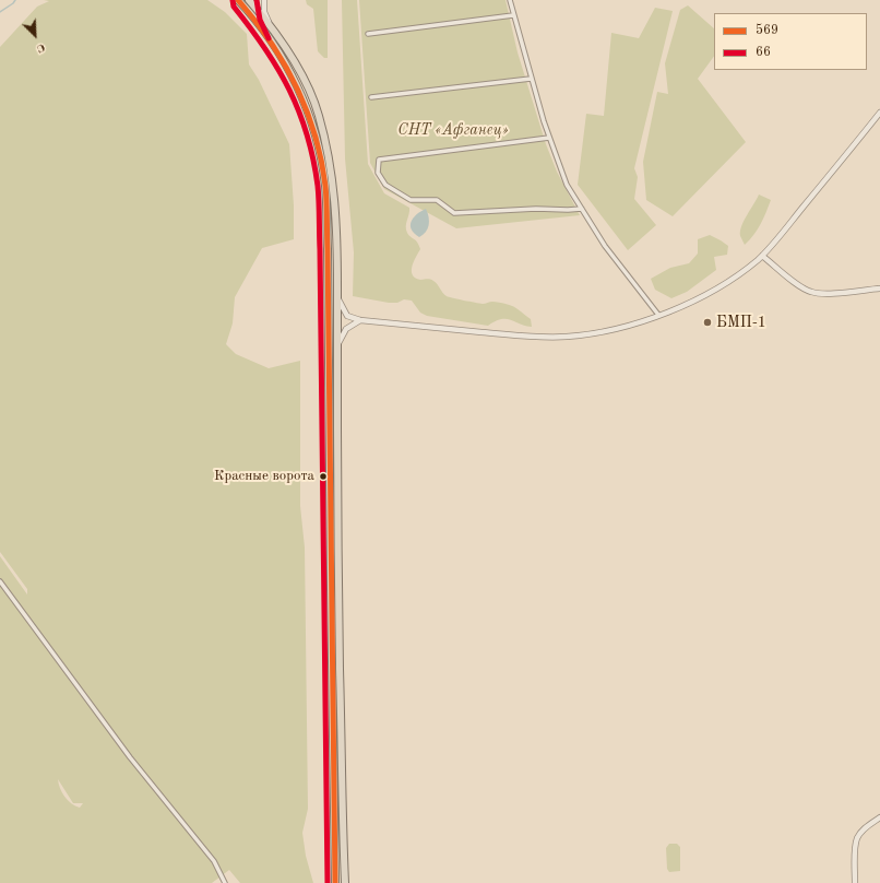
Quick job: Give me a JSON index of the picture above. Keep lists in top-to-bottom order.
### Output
{
  "parks": ["СНТ «Афганец»"],
  "places": ["БМП-1", "Красные ворота"],
  "lines": ["transit line 569", "transit line 66"],
  "legend": ["569", "66"],
  "north": "bottom right"
}
